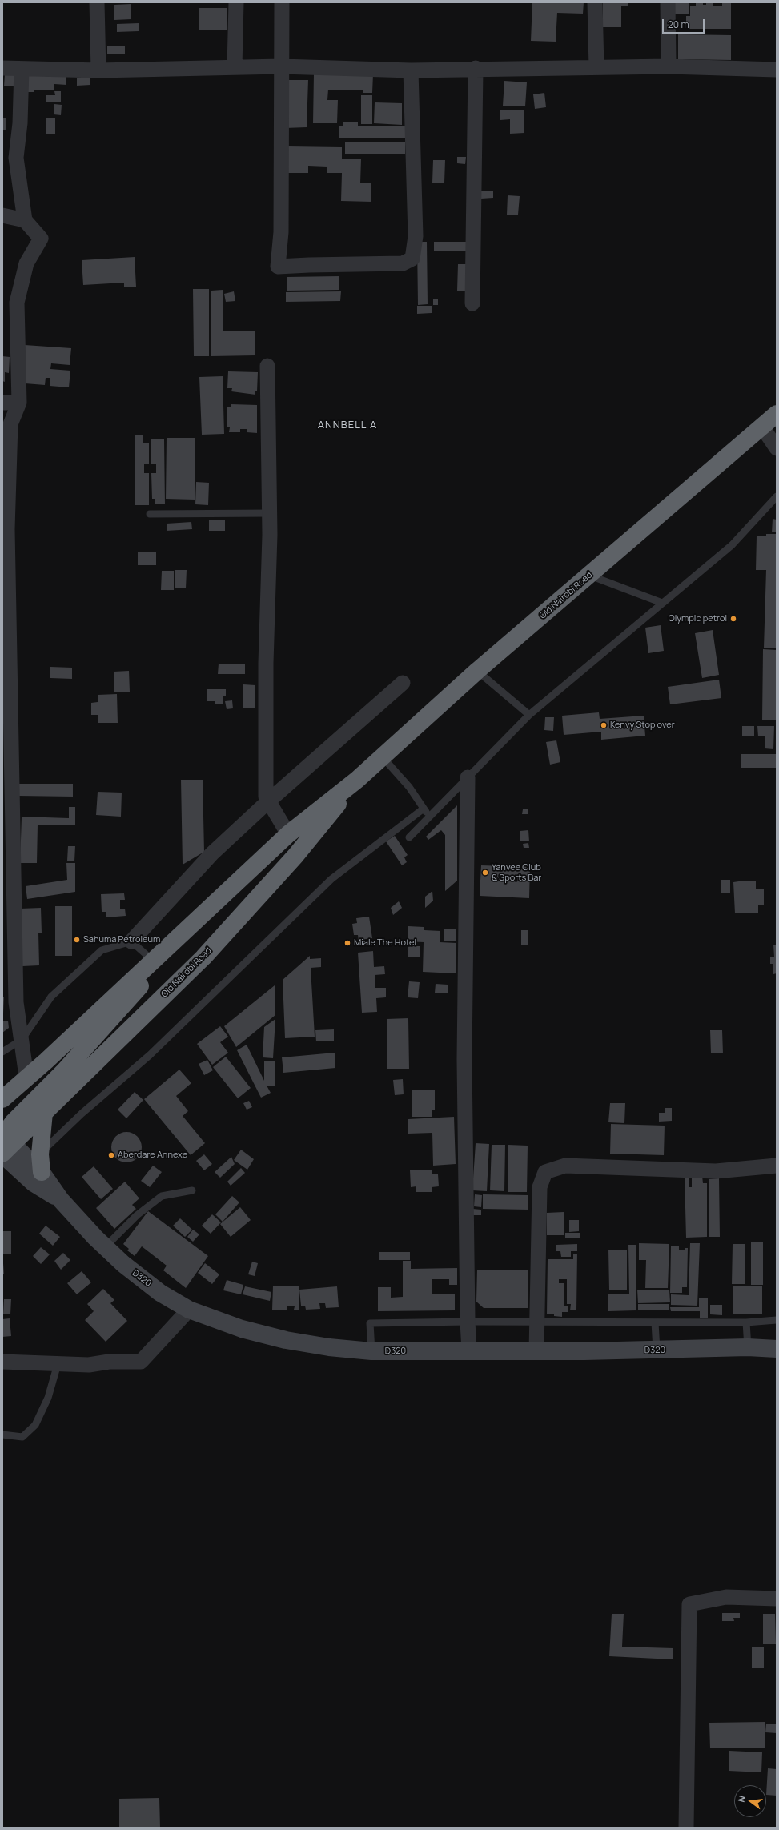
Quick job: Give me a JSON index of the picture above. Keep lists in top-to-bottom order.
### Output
{
  "streets": {
    "highway": ["Old Nairobi Road"],
    "street": ["D320"]
  },
  "crossings": [
    ["Old Nairobi Road", "D320"]
  ],
  "districts": ["ANNBELL A"],
  "places": [
    "Olympic petrol",
    "Kenvy Stop over",
    "Yanvee Club & Sports Bar",
    "Sahuma Petroleum",
    "Miale The Hotel",
    "Aberdare Annexe"
  ],
  "scale_bar": "20 m",
  "north": "left"
}
